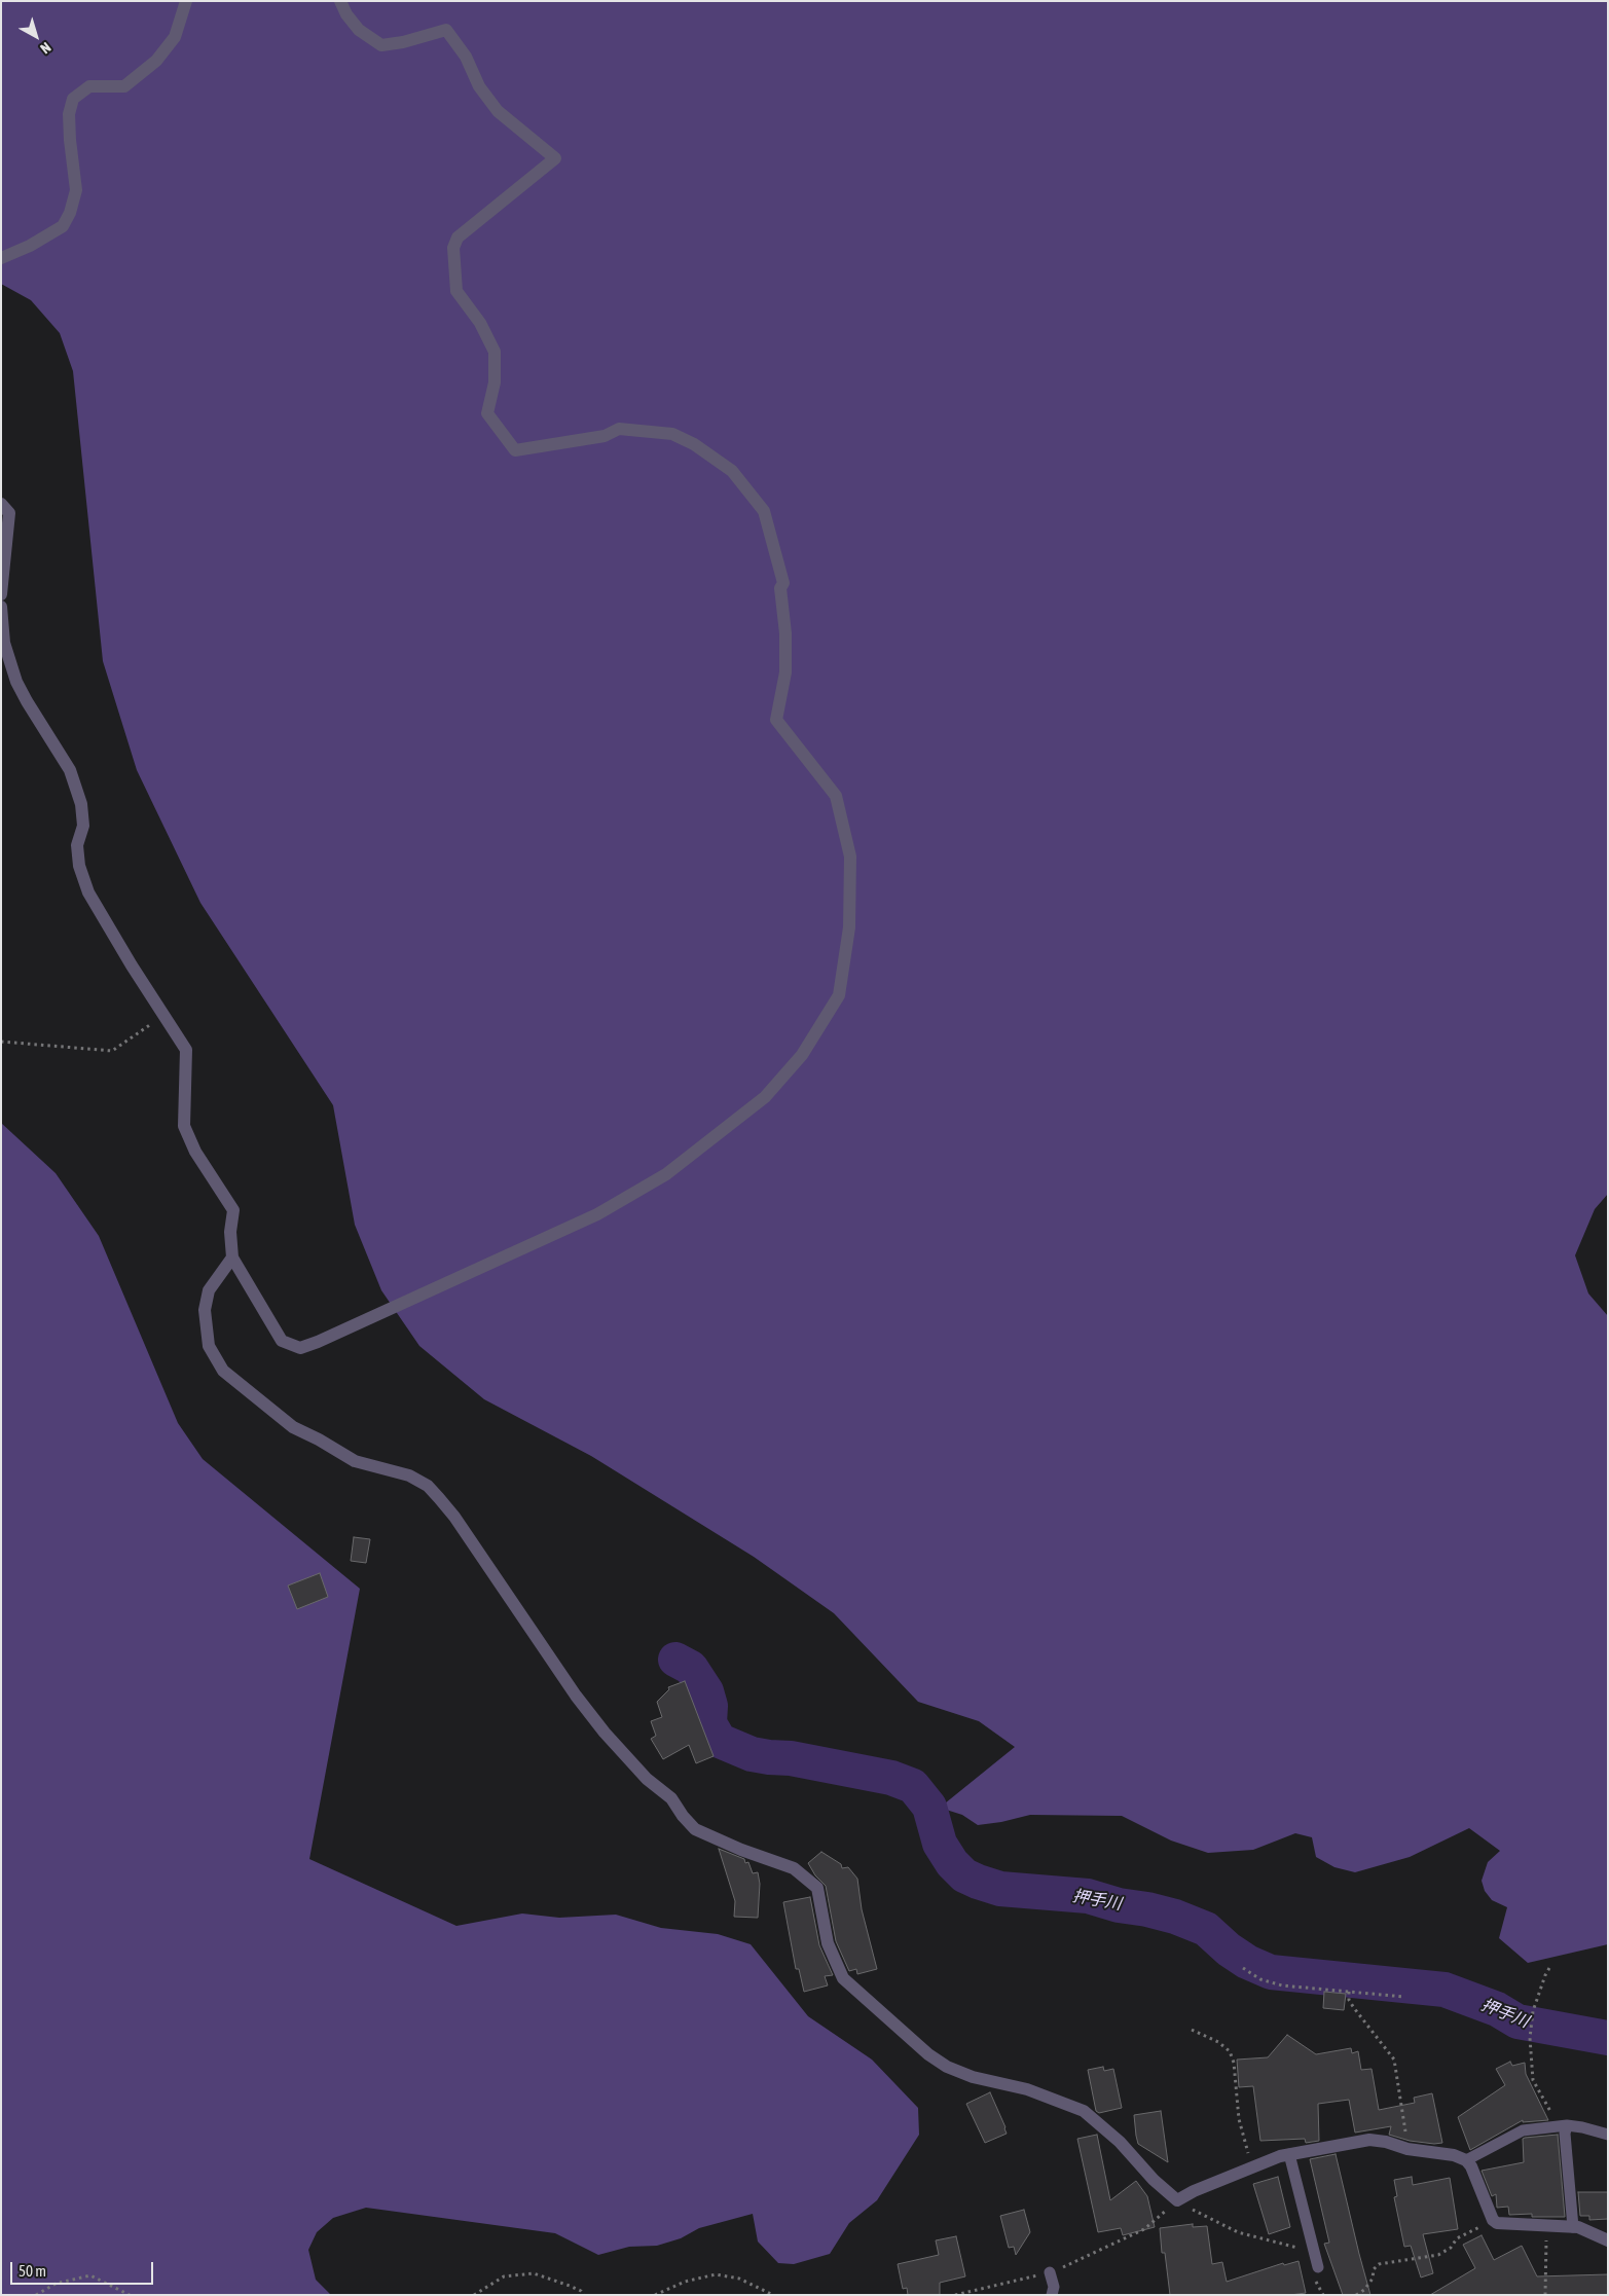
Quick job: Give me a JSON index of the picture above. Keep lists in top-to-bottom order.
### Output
{
  "water": ["押手川"],
  "scale_bar": "50 m",
  "north": "bottom right"
}
